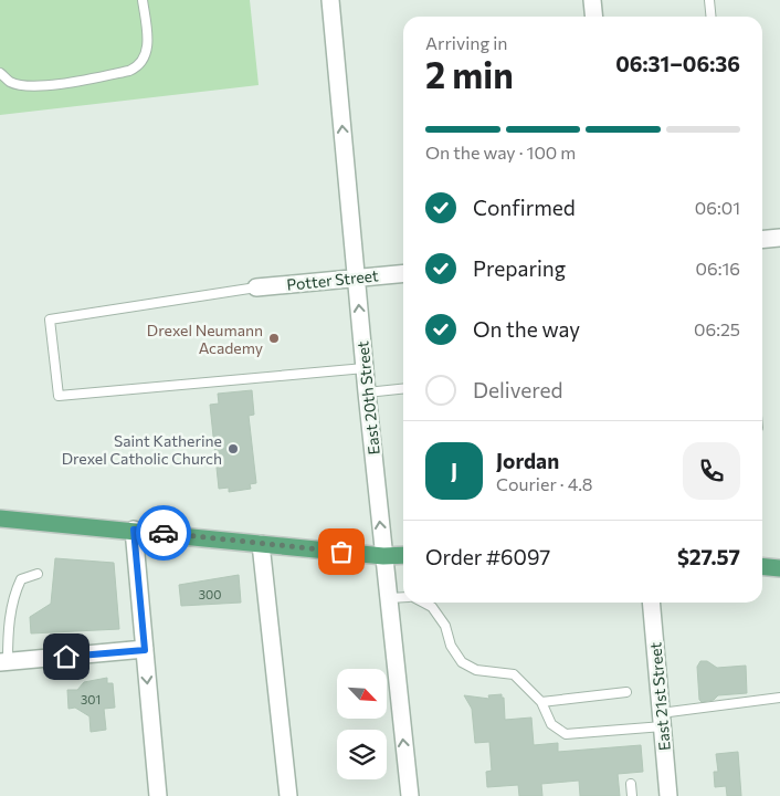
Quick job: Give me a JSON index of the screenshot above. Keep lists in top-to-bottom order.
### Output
{
  "streets": {
    "street": ["Potter Street", "East 20th Street", "East 21st Street"]
  },
  "crossings": [
    ["Potter Street", "East 20th Street"]
  ],
  "one_way": ["East 20th Street"],
  "places": ["Drexel Neumann Academy", "Saint Katherine Drexel Catholic Church"],
  "house_numbers": ["300", "301"],
  "north": "bottom right",
  "page": {
    "heading": ["2 min", "Arriving in", "06:31–06:36"],
    "panel": [
      "Jordan",
      "Courier · 4.8",
      "Order #6097",
      "$27.57"
    ],
    "bar": "On the way · 100 m",
    "list": [
      ["Confirmed", "06:01"],
      ["Preparing", "06:16"],
      ["On the way", "06:25"],
      "Delivered"
    ],
    "round": "J"
  }
}
